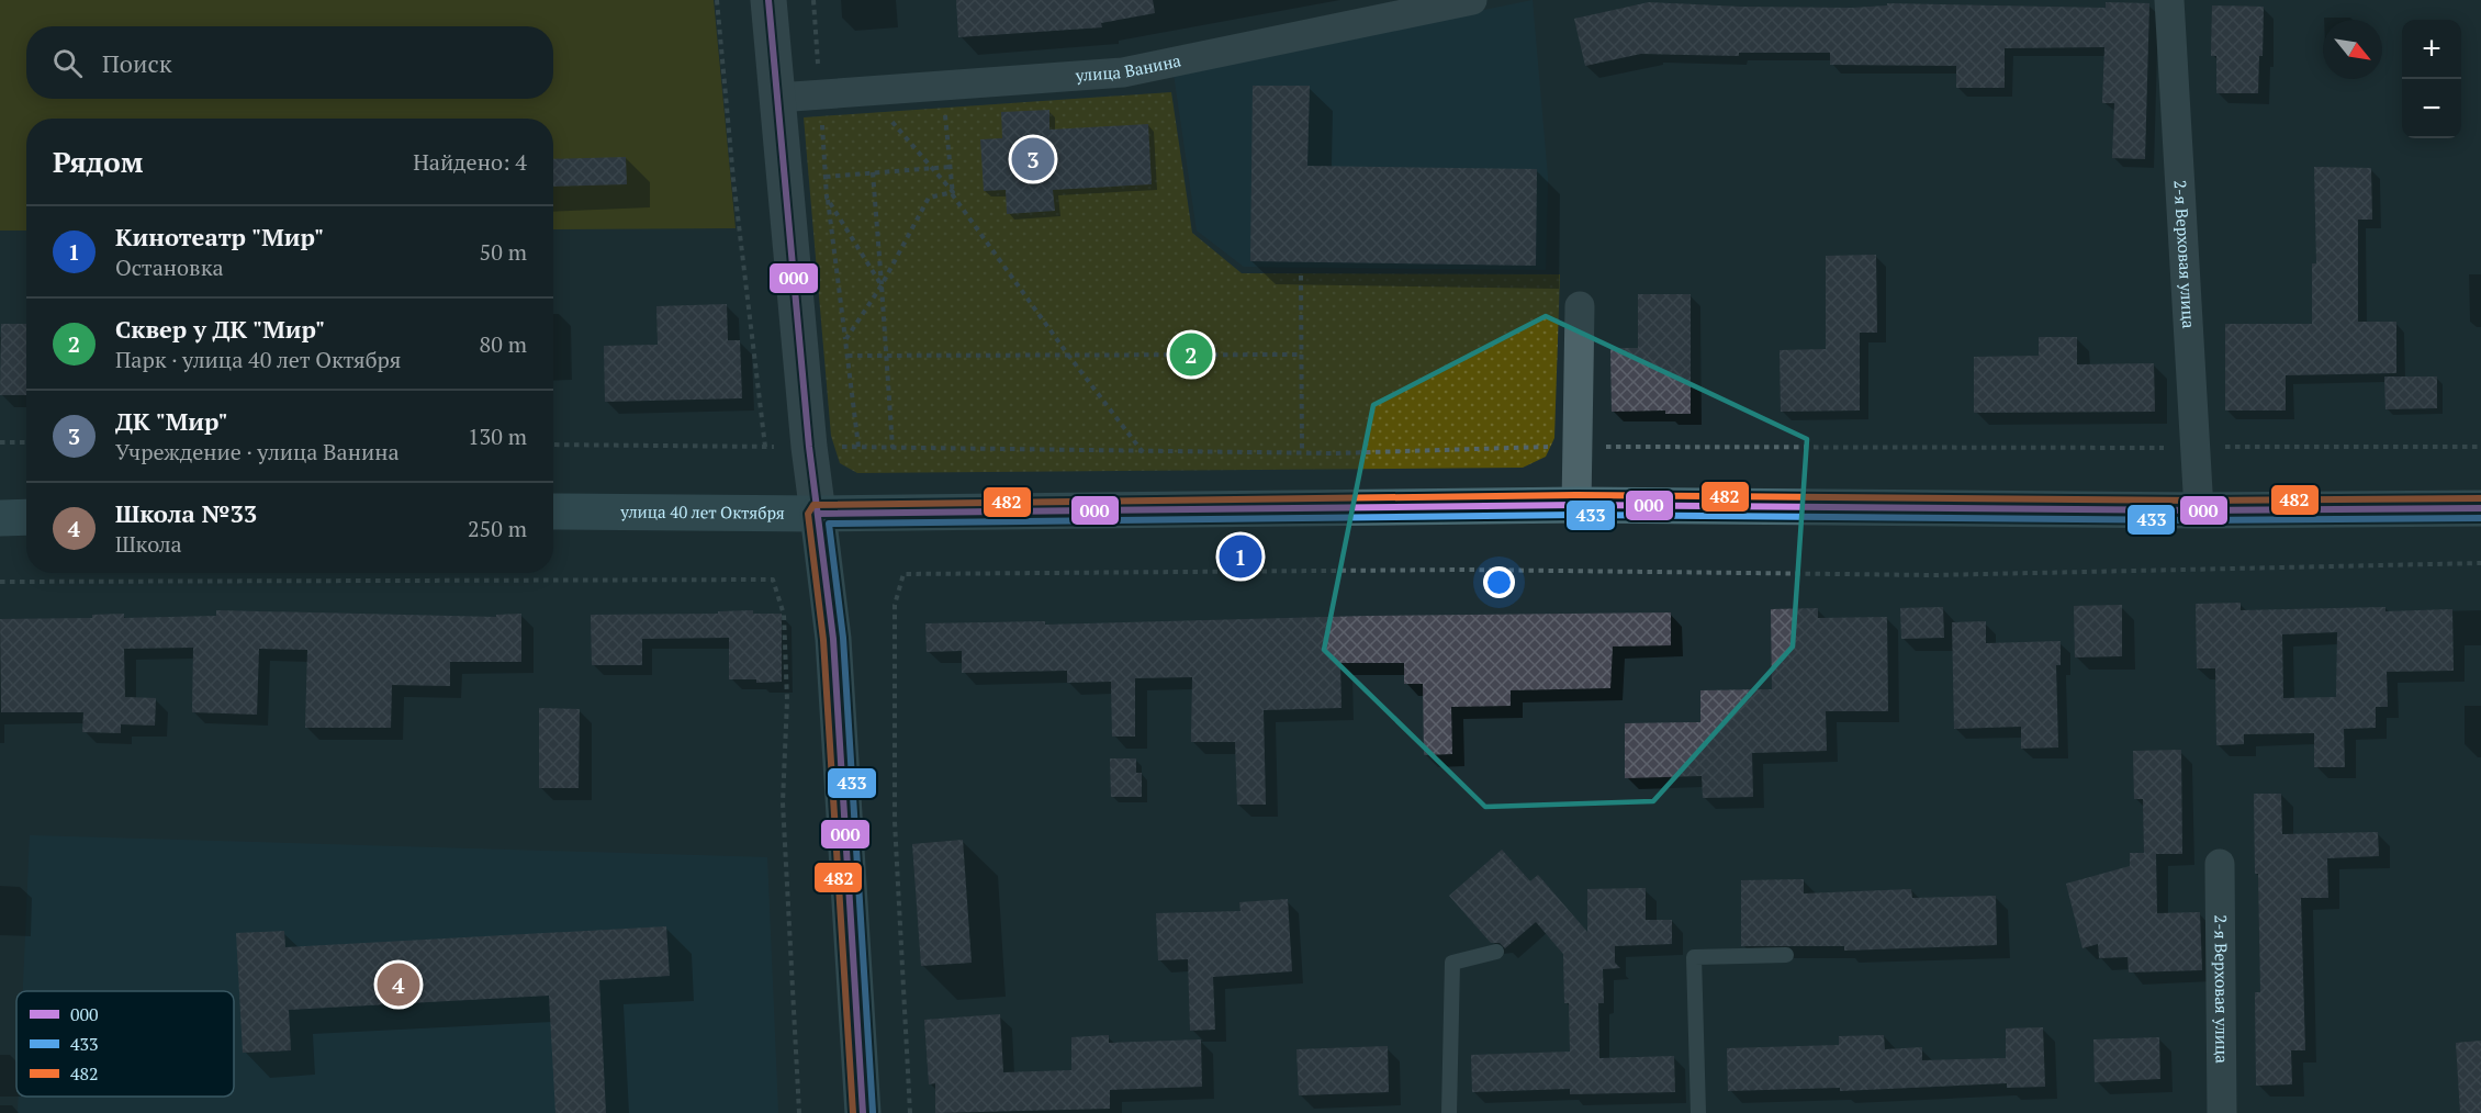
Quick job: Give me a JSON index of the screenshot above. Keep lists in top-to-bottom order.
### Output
{
  "streets": {
    "main road": ["улица 40 лет Октября"],
    "street": ["улица Ванина", "2-я Верховая улица"]
  },
  "crossings": [
    ["2-я Верховая улица", "улица 40 лет Октября"]
  ],
  "lines": ["transit line 000", "transit line 482", "transit line 433"],
  "legend": ["000", "433", "482"],
  "north": "bottom right",
  "page": {
    "map_buttons": ["+", "−"],
    "search": "Поиск",
    "heading": ["Рядом", "Найдено: 4"],
    "pins": [
      "3",
      "2",
      "1",
      "4"
    ],
    "list": [
      {
        "mark": "1",
        "name": "Кинотеатр \"Мир\"",
        "note": "Остановка",
        "value": "50 m"
      },
      {
        "mark": "2",
        "name": "Сквер у ДК \"Мир\"",
        "note": "Парк · улица 40 лет Октября",
        "value": "80 m"
      },
      {
        "mark": "3",
        "name": "ДК \"Мир\"",
        "note": "Учреждение · улица Ванина",
        "value": "130 m"
      },
      {
        "mark": "4",
        "name": "Школа №33",
        "note": "Школа",
        "value": "250 m"
      }
    ]
  }
}
